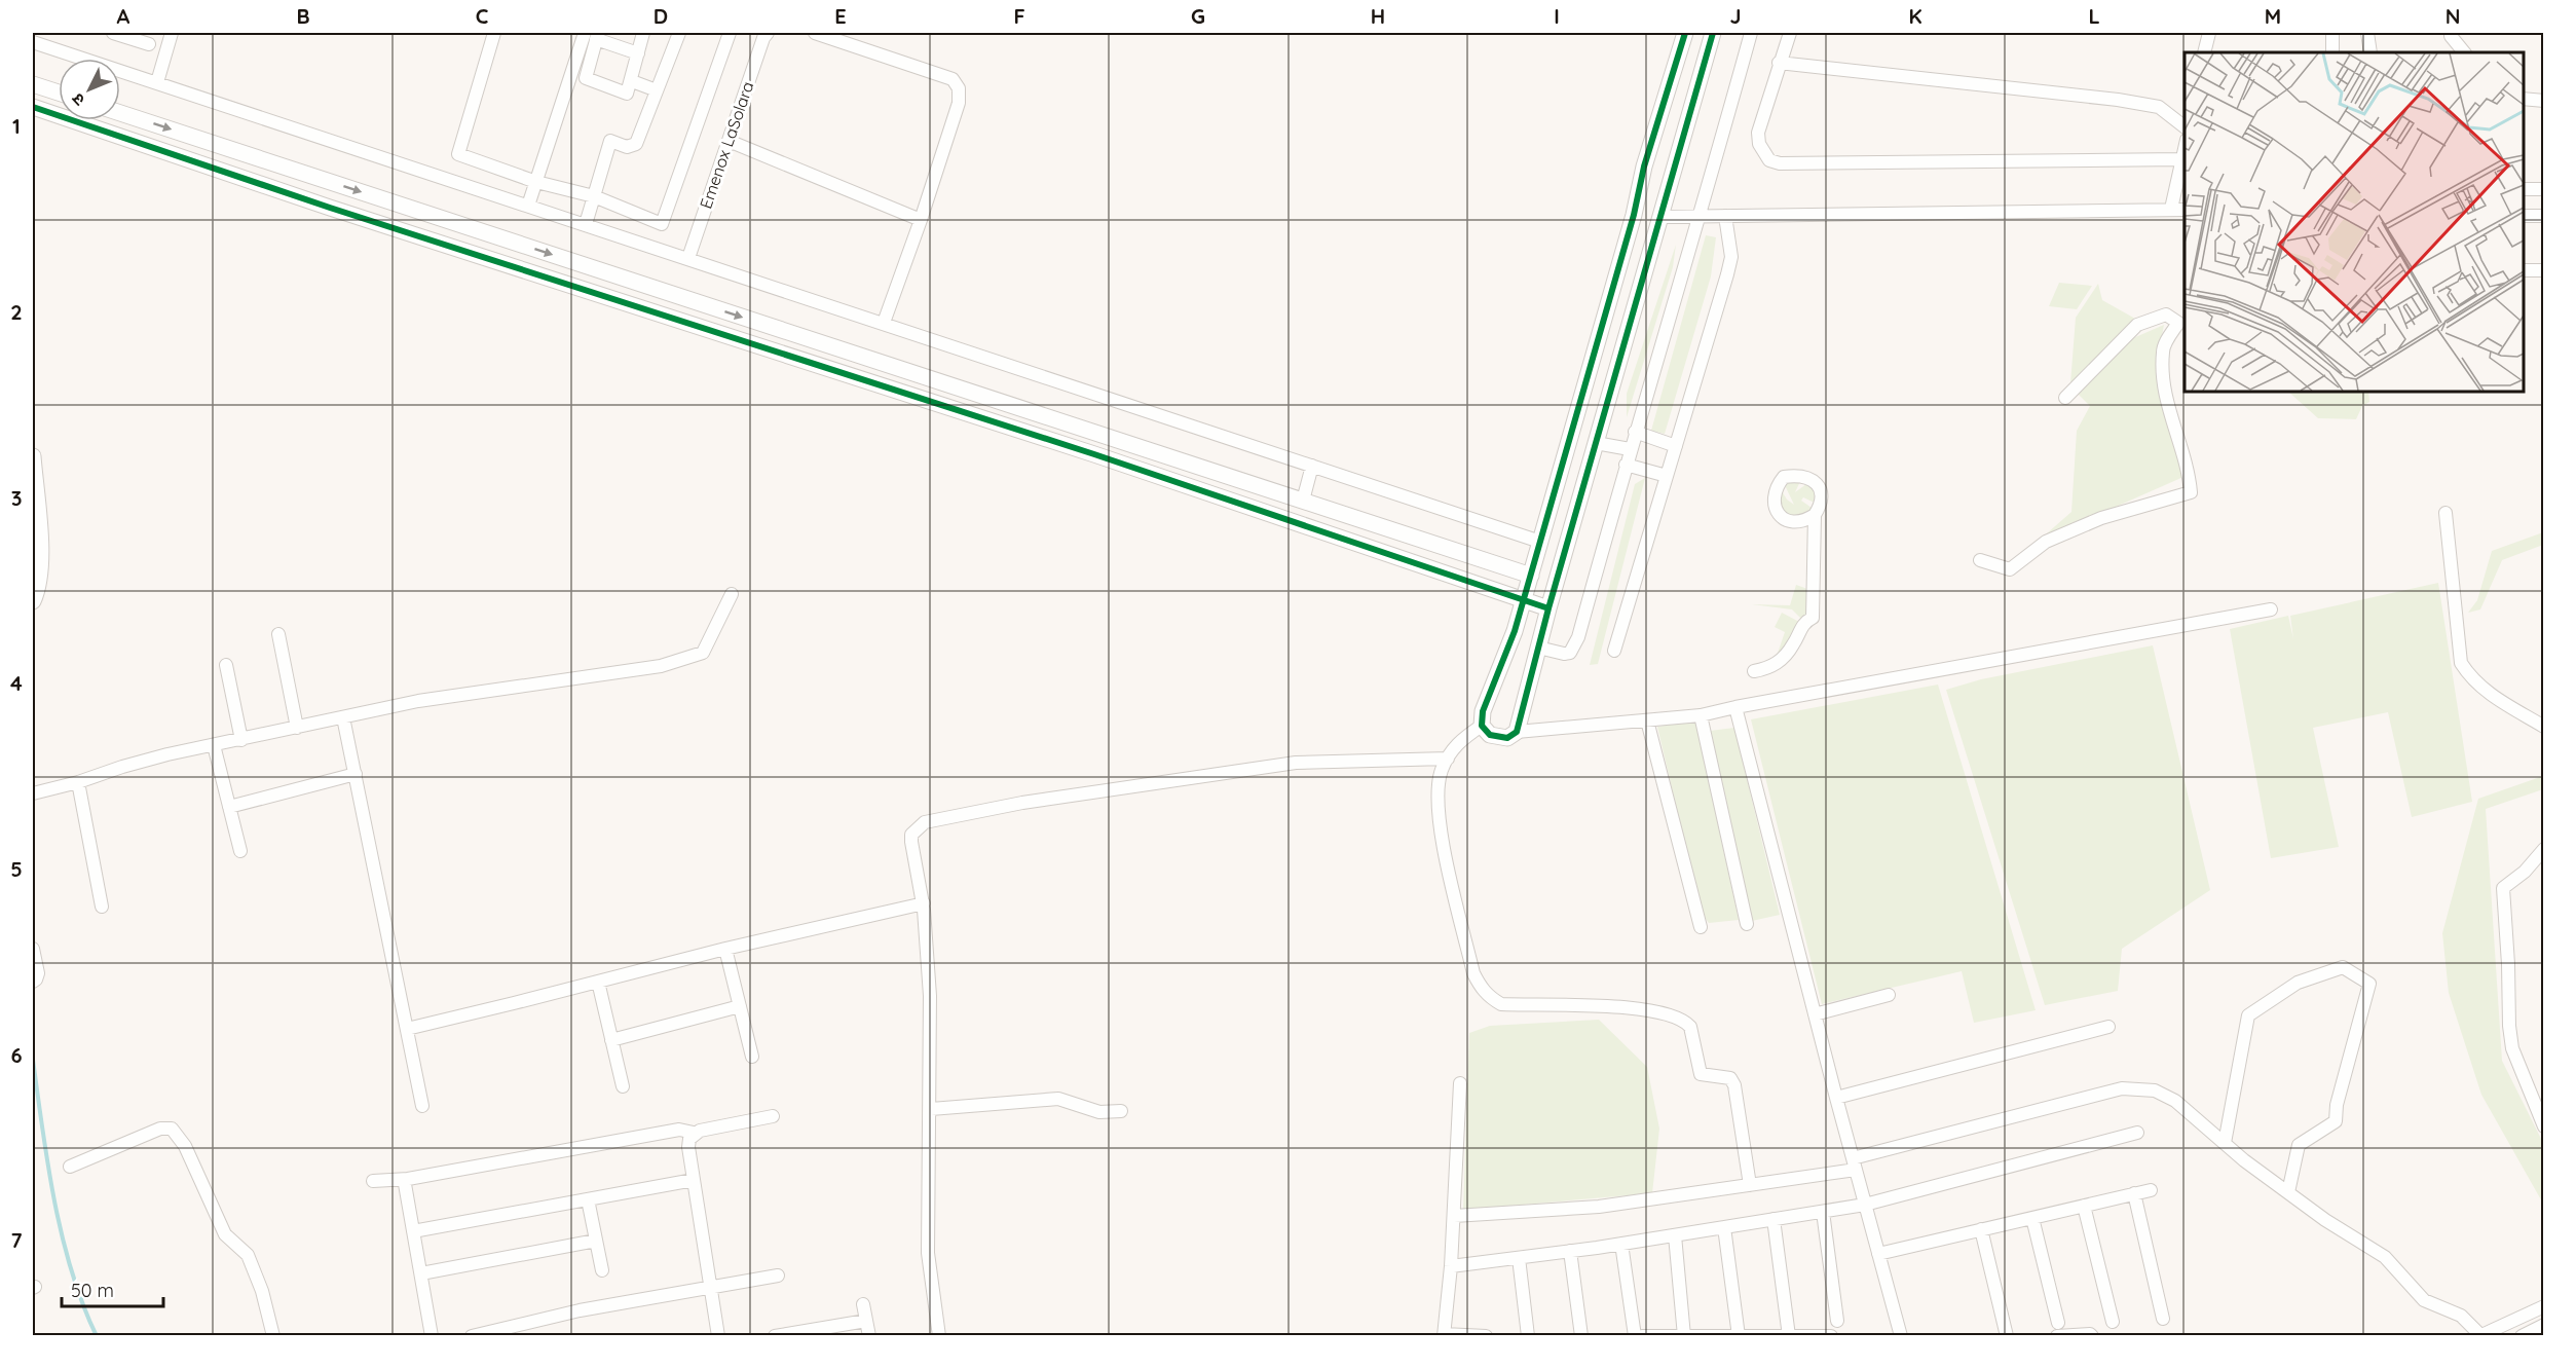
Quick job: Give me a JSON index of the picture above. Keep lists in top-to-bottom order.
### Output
{
  "streets": {
    "street": ["Emenox LaSolara"]
  },
  "scale_bar": "50 m",
  "north": "bottom left",
  "grid": {
    "columns": [
      "A",
      "B",
      "C",
      "D",
      "E",
      "F",
      "G",
      "H",
      "I",
      "J",
      "K",
      "L",
      "M",
      "N"
    ],
    "rows": [
      "1",
      "2",
      "3",
      "4",
      "5",
      "6",
      "7"
    ]
  }
}
